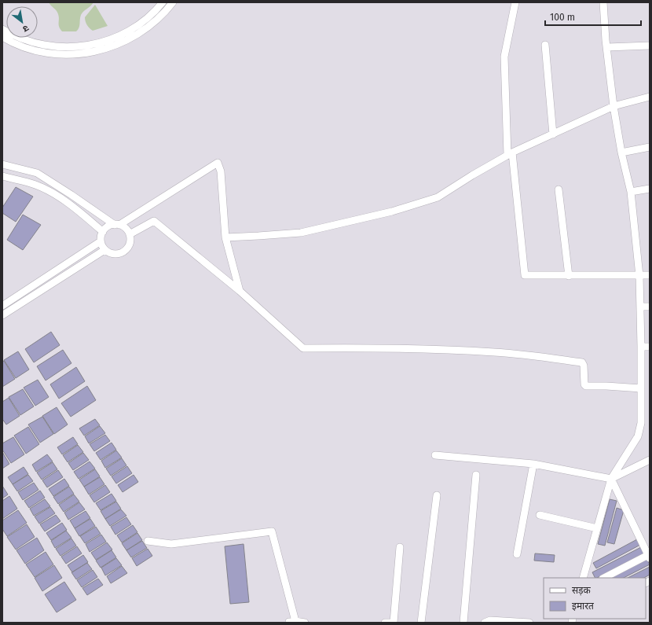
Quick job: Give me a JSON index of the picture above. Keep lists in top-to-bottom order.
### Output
{
  "legend": ["सड़क", "इमारत"],
  "scale_bar": "100 m",
  "north": "bottom right"
}
